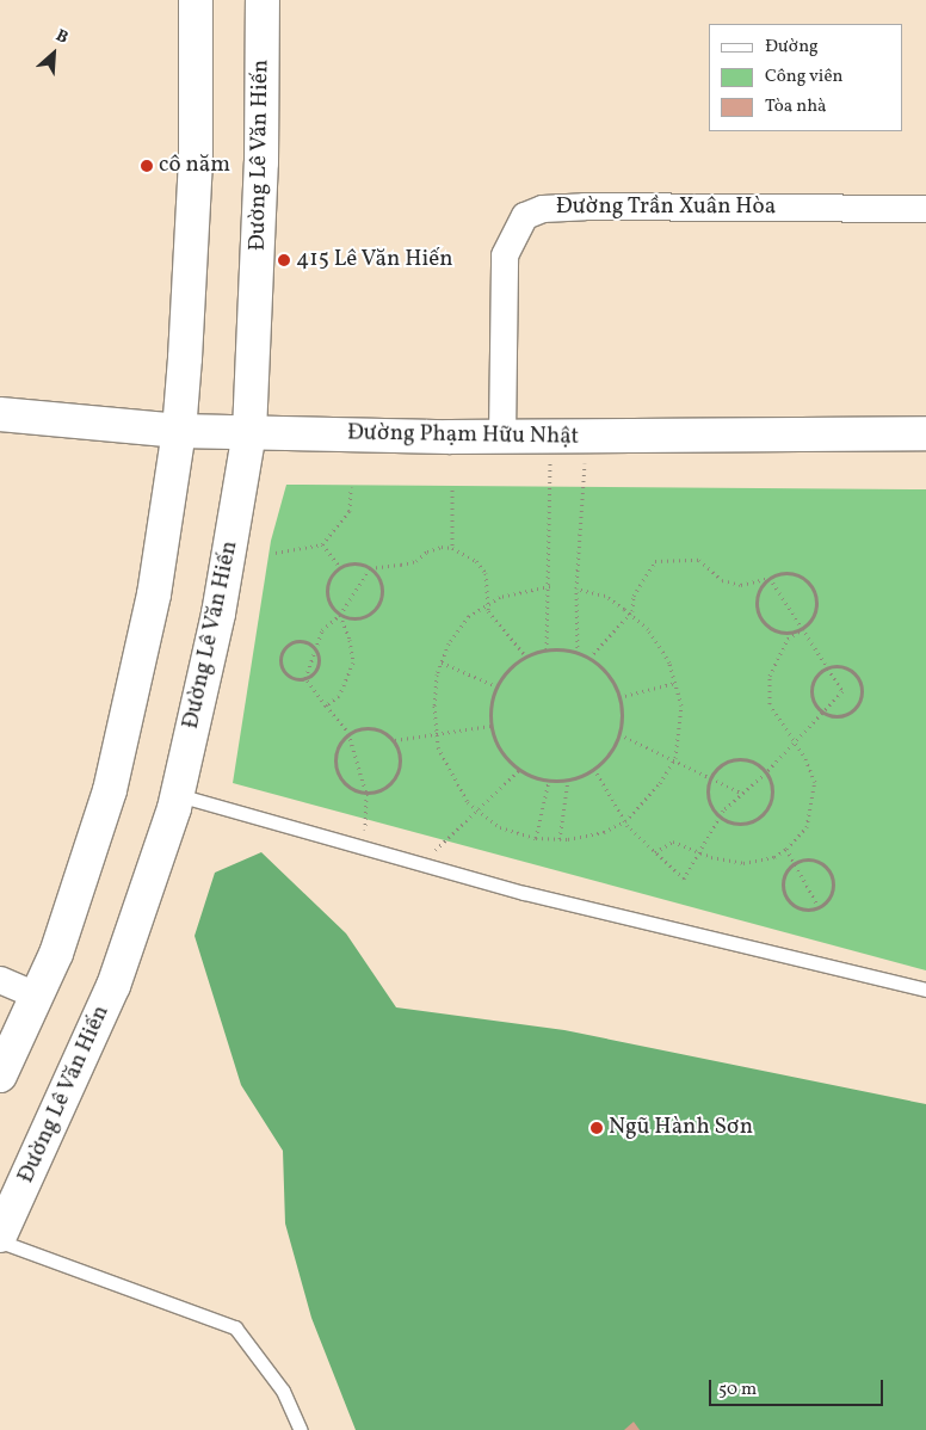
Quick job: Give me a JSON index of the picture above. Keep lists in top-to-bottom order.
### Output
{
  "streets": {
    "main road": ["Đường Lê Văn Hiến", "Đường Phạm Hữu Nhật"],
    "street": ["Đường Trần Xuân Hòa"]
  },
  "crossings": [
    ["Đường Lê Văn Hiến", "Đường Phạm Hữu Nhật"],
    ["Đường Trần Xuân Hòa", "Đường Phạm Hữu Nhật"]
  ],
  "places": ["cô năm", "415 Lê Văn Hiến", "Ngũ Hành Sơn"],
  "legend": ["Đường", "Công viên", "Tòa nhà"],
  "scale_bar": "50 m",
  "north": "top right"
}
